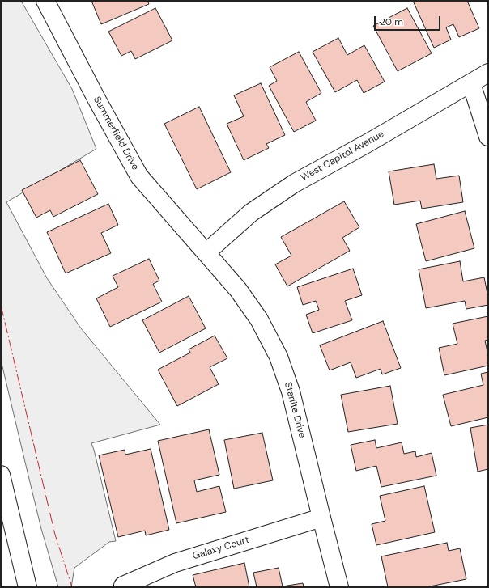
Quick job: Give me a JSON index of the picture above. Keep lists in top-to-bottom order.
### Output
{
  "streets": {
    "main road": [
      "Summerfield Drive",
      "West Capitol Avenue",
      "Starlite Drive",
      "Galaxy Court"
    ]
  },
  "crossings": [
    ["Summerfield Drive", "West Capitol Avenue"],
    ["Summerfield Drive", "Starlite Drive"],
    ["West Capitol Avenue", "Starlite Drive"],
    ["Starlite Drive", "Galaxy Court"]
  ],
  "scale_bar": "20 m"
}
